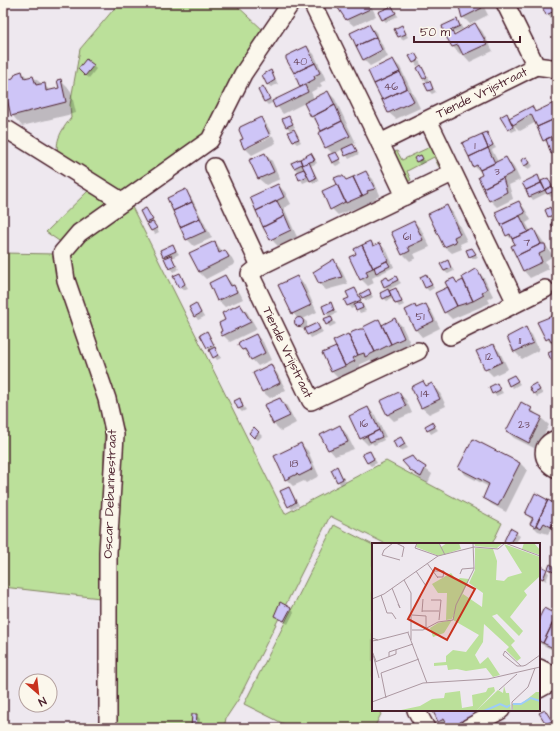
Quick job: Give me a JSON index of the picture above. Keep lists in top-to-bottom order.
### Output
{
  "streets": {
    "street": ["Tiende Vrijstraat", "Oscar Debunnestraat"]
  },
  "house_numbers": [
    "40",
    "46",
    "1",
    "3",
    "61",
    "7",
    "51",
    "11",
    "12",
    "14",
    "16",
    "23",
    "18"
  ],
  "scale_bar": "50 m",
  "north": "bottom right"
}
